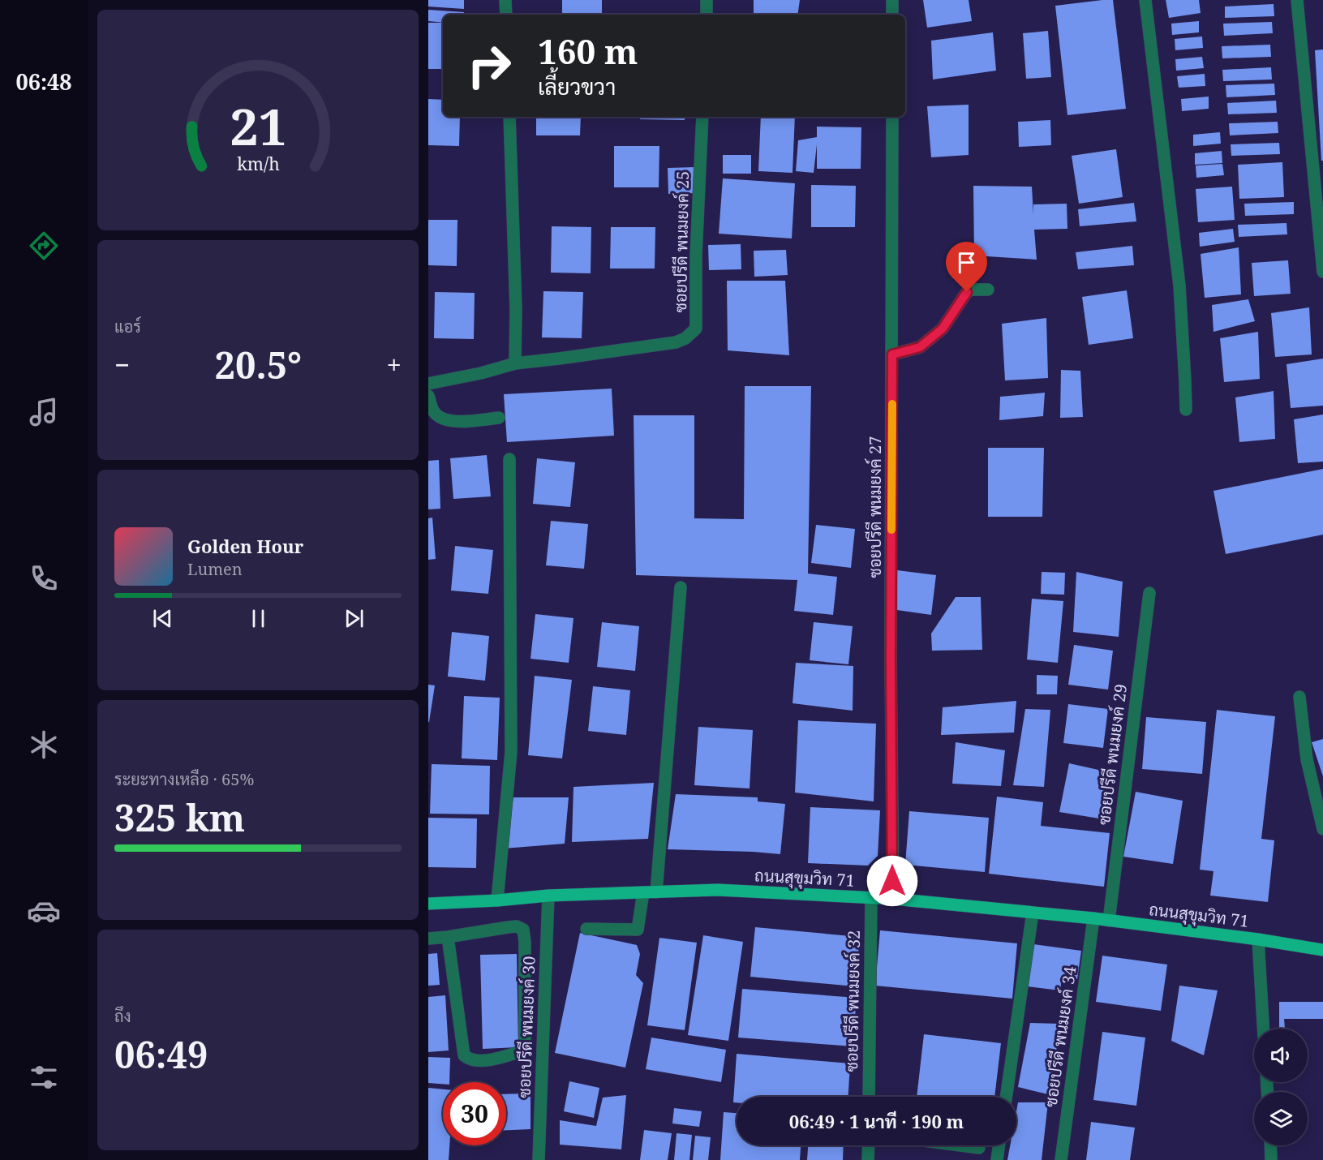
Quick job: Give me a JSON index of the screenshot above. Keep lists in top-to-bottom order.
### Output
{
  "streets": {
    "main road": ["ถนนสุขุมวิท 71"],
    "street": [
      "ซอยปรีดี พนมยงค์ 25",
      "ซอยปรีดี พนมยงค์ 27",
      "ซอยปรีดี พนมยงค์ 29",
      "ซอยปรีดี พนมยงค์ 32",
      "ซอยปรีดี พนมยงค์ 30",
      "ซอยปรีดี พนมยงค์ 34"
    ]
  },
  "crossings": [
    ["ซอยปรีดี พนมยงค์ 27", "ถนนสุขุมวิท 71"],
    ["ซอยปรีดี พนมยงค์ 29", "ถนนสุขุมวิท 71"],
    ["ถนนสุขุมวิท 71", "ซอยปรีดี พนมยงค์ 32"],
    ["ถนนสุขุมวิท 71", "ซอยปรีดี พนมยงค์ 30"],
    ["ถนนสุขุมวิท 71", "ซอยปรีดี พนมยงค์ 34"]
  ],
  "page": {
    "tabs": "06:48",
    "turn": ["160 m", "เลี้ยวขวา"],
    "tile": [
      "แอร์",
      ["ระยะทางเหลือ · 65%", "325 km"],
      ["ถึง", "06:49"]
    ],
    "heat": ["−", "20.5°", "+"],
    "song": ["Golden Hour", "Lumen"],
    "limit": "30",
    "trip": "06:49 · 1 นาที · 190 m",
    "gauge": ["21", "km/h"]
  }
}
